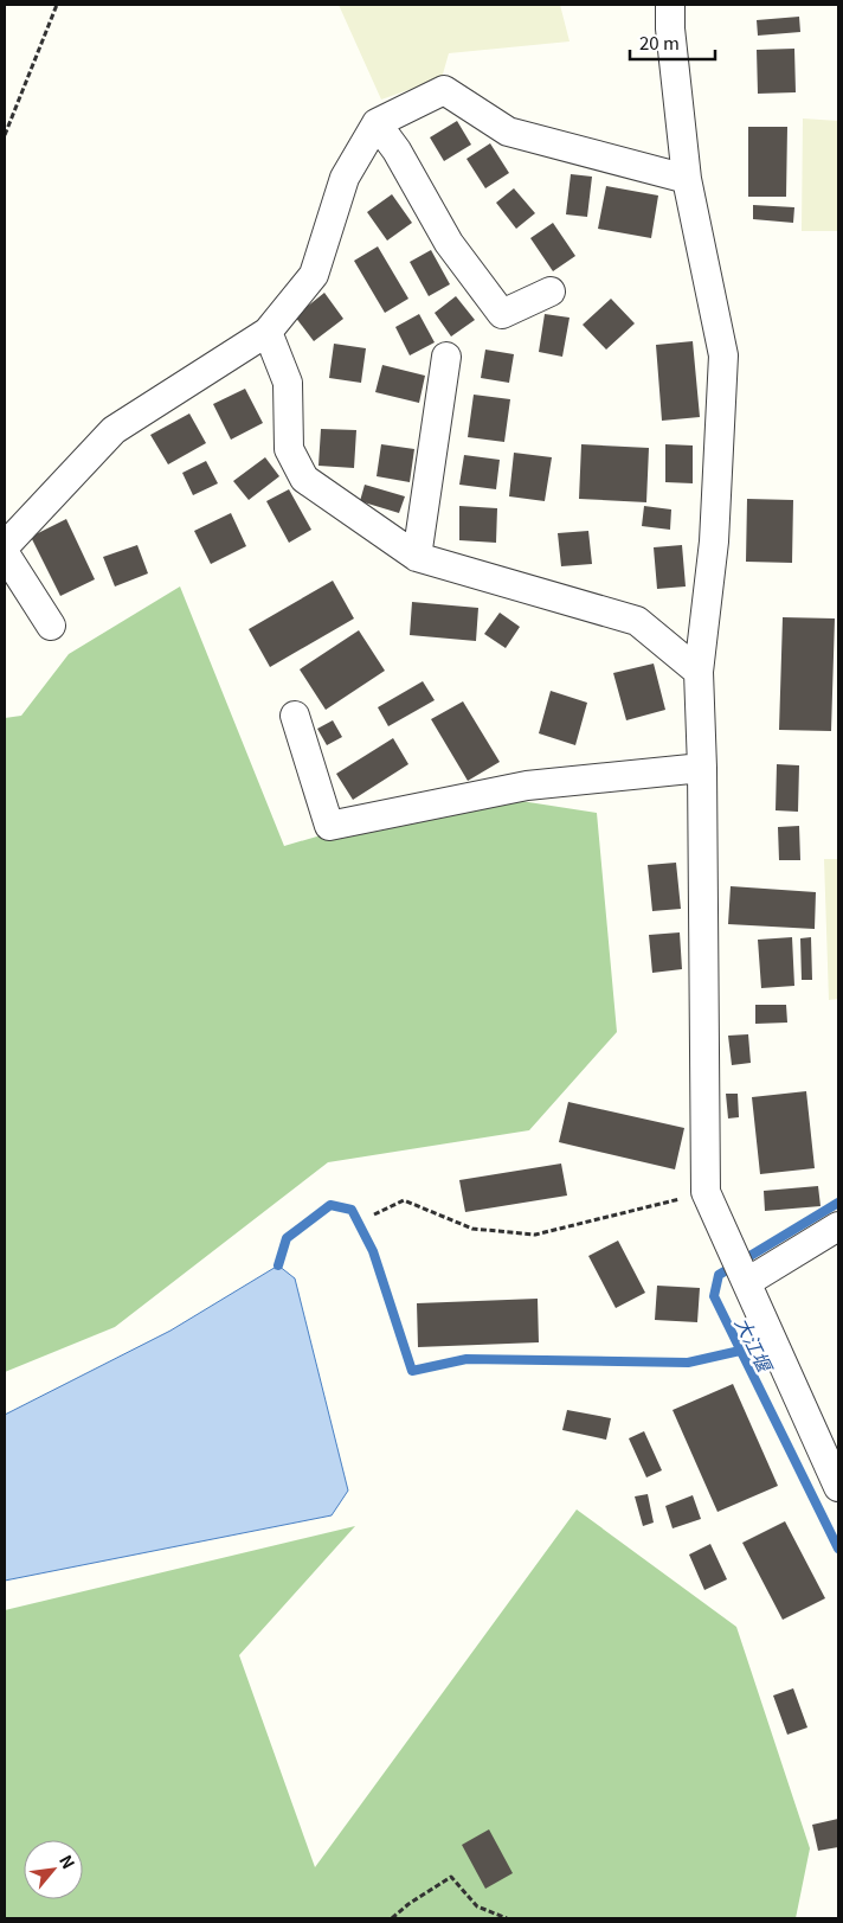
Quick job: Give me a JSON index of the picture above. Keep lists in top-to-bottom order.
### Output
{
  "water": ["大江堰"],
  "scale_bar": "20 m",
  "north": "top right"
}
